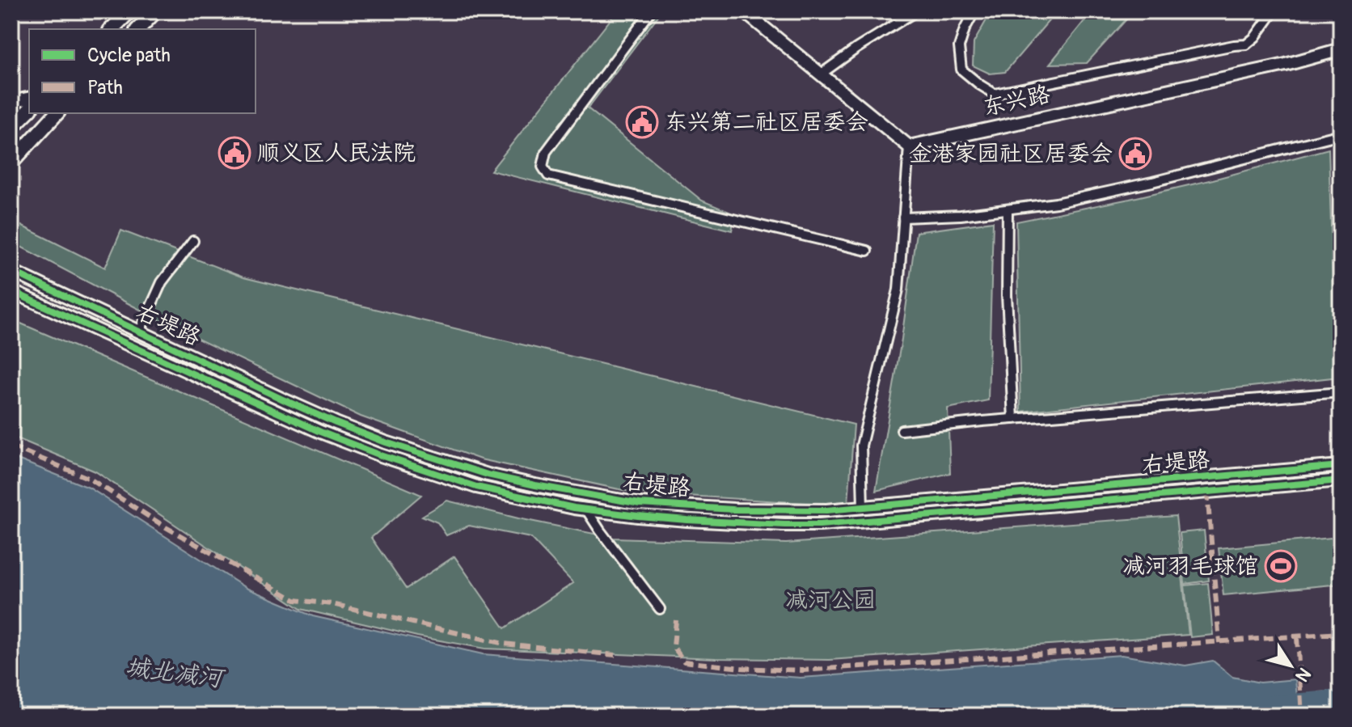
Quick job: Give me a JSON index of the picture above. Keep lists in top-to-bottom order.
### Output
{
  "streets": {
    "main road": ["东兴路", "右堤路"]
  },
  "water": ["城北减河"],
  "parks": ["减河公园"],
  "places": {
    "public building": ["东兴第二社区居委会", "顺义区人民法院", "金港家园社区居委会"],
    "sports": ["减河羽毛球馆"]
  },
  "legend": ["Cycle path", "Path"],
  "north": "bottom right"
}
